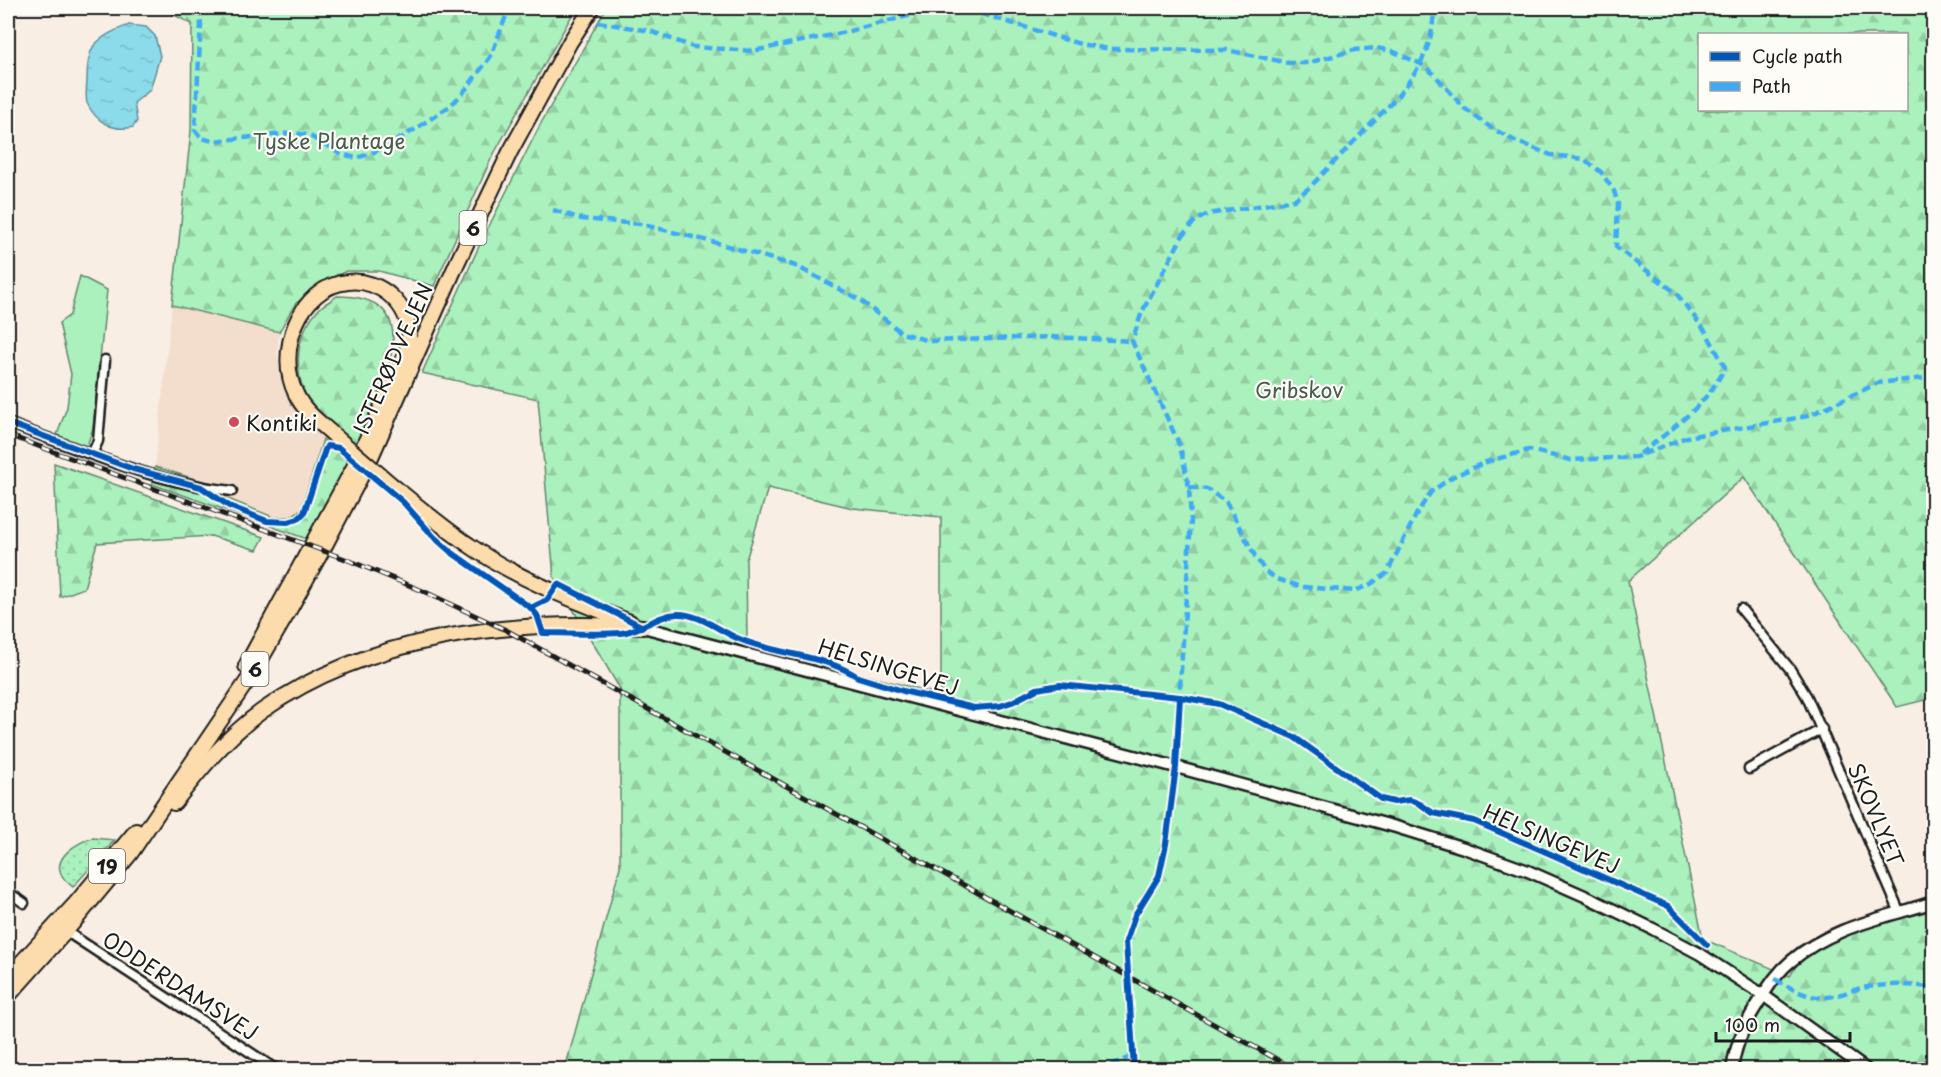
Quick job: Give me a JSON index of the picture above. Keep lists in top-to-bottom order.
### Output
{
  "streets": {
    "highway": ["6", "ISTERØDVEJEN", "19"],
    "street": ["HELSINGEVEJ", "SKOVLYET", "ODDERDAMSVEJ"]
  },
  "crossings": [
    ["ISTERØDVEJEN", "ODDERDAMSVEJ"]
  ],
  "parks": ["Tyske Plantage", "Gribskov"],
  "places": ["Kontiki"],
  "legend": ["Cycle path", "Path"],
  "scale_bar": "100 m"
}
